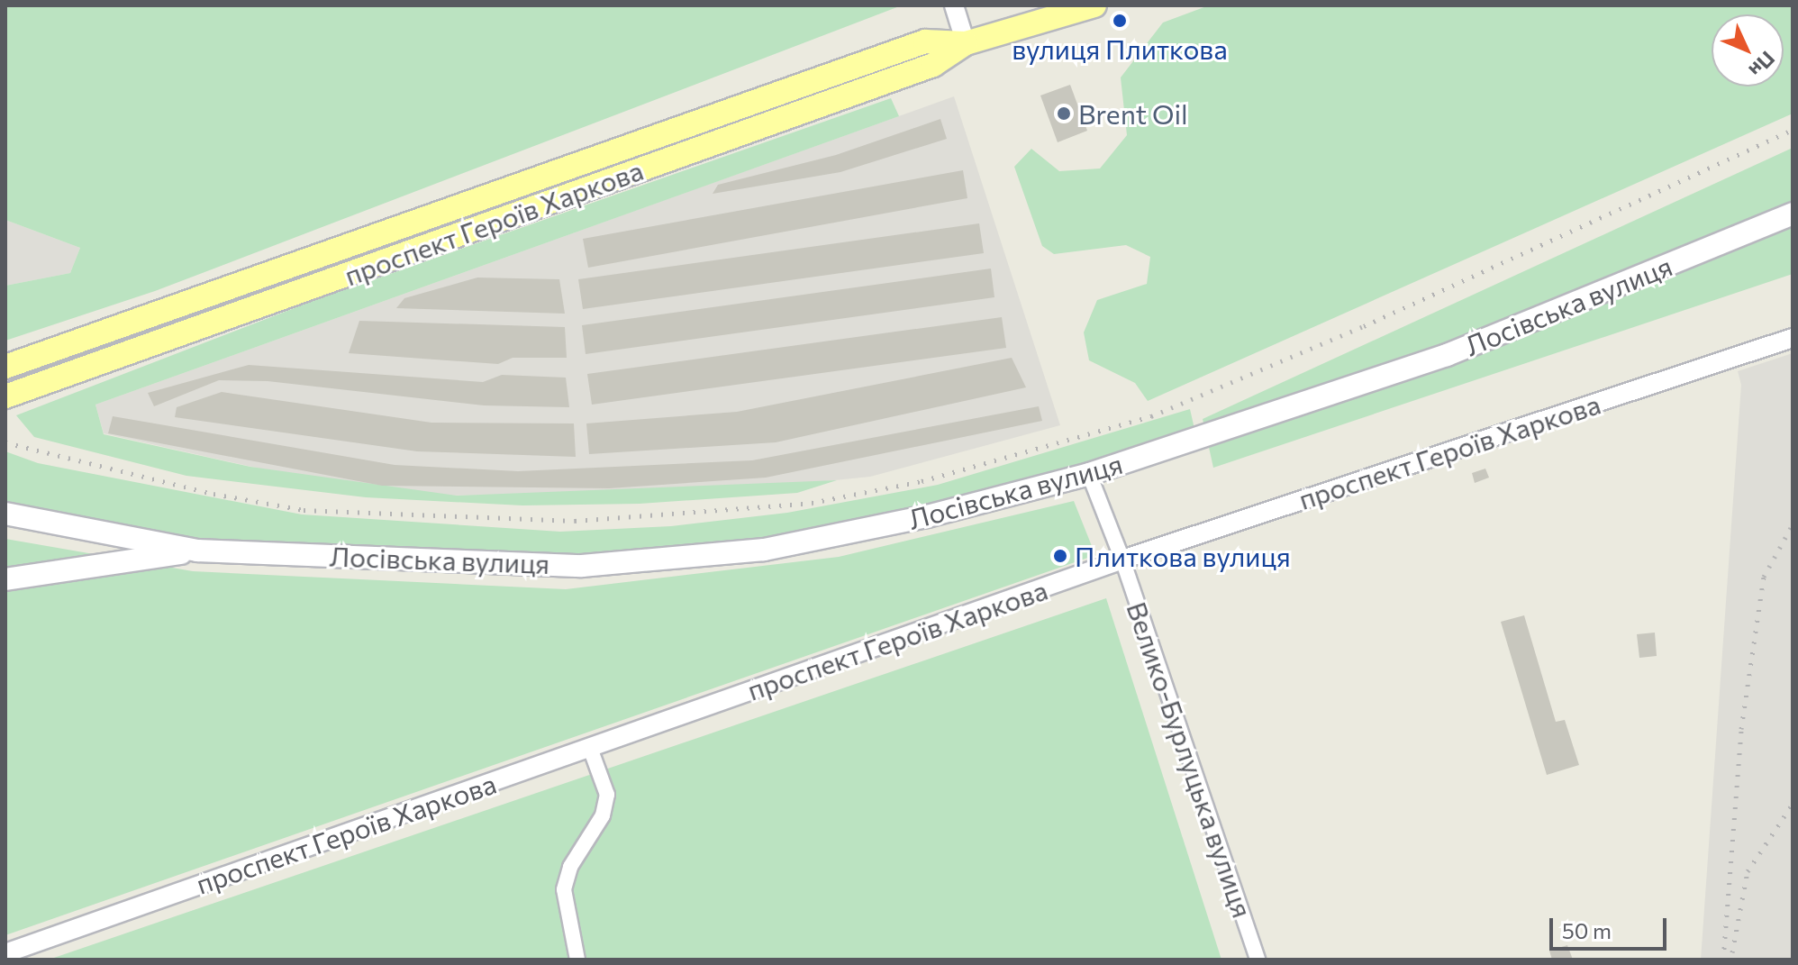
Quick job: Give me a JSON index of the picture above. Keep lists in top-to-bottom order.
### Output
{
  "streets": {
    "main road": ["проспект Героїв Харкова", "Лосівська вулиця"],
    "street": ["Велико-Бурлуцька вулиця"]
  },
  "crossings": [
    ["проспект Героїв Харкова", "Велико-Бурлуцька вулиця"]
  ],
  "places": ["вулиця Плиткова", "Brent Oil", "Плиткова вулиця"],
  "scale_bar": "50 m",
  "north": "bottom right"
}
